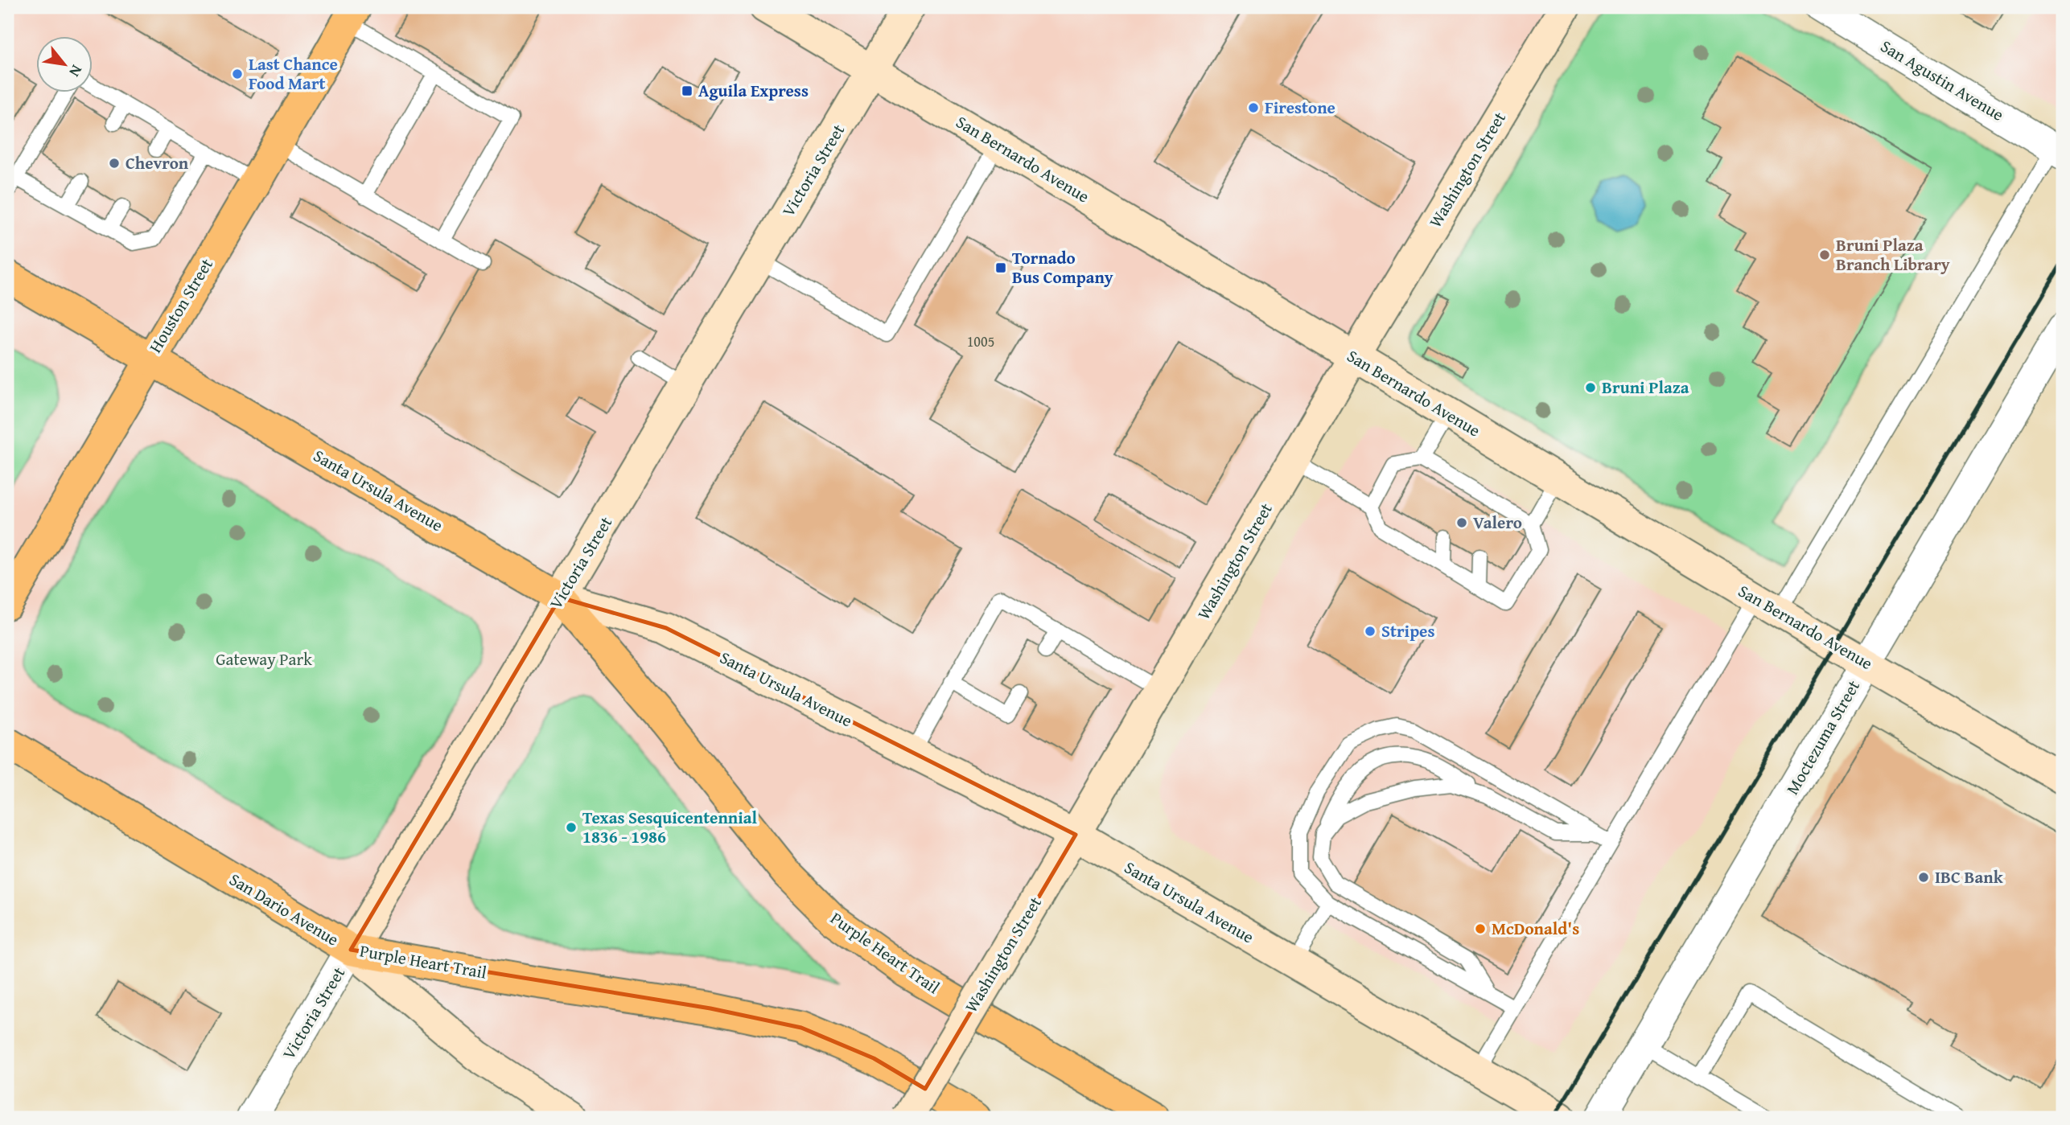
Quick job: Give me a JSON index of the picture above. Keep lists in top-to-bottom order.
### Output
{
  "streets": {
    "main road": [
      "San Bernardo Avenue",
      "Washington Street",
      "Victoria Street",
      "Houston Street",
      "Santa Ursula Avenue",
      "San Dario Avenue",
      "Purple Heart Trail"
    ],
    "street": ["San Agustin Avenue", "Moctezuma Street"]
  },
  "crossings": [
    ["San Bernardo Avenue", "Washington Street"],
    ["San Bernardo Avenue", "Victoria Street"],
    ["San Bernardo Avenue", "Moctezuma Street"],
    ["Washington Street", "Santa Ursula Avenue"],
    ["Victoria Street", "Santa Ursula Avenue"],
    ["Victoria Street", "San Dario Avenue"],
    ["Victoria Street", "Purple Heart Trail"],
    ["Houston Street", "Santa Ursula Avenue"],
    ["Santa Ursula Avenue", "Purple Heart Trail"],
    ["San Dario Avenue", "Purple Heart Trail"]
  ],
  "parks": ["Gateway Park"],
  "places": {
    "other": [
      "Last Chance Food Mart",
      "Firestone",
      "Chevron",
      "Bruni Plaza Branch Library",
      "Bruni Plaza",
      "Valero",
      "Stripes",
      "Texas Sesquicentennial 1836 - 1986",
      "IBC Bank",
      "McDonald's"
    ],
    "transit": ["Aguila Express", "Tornado Bus Company"]
  },
  "house_numbers": ["1005"],
  "north": "bottom right"
}
